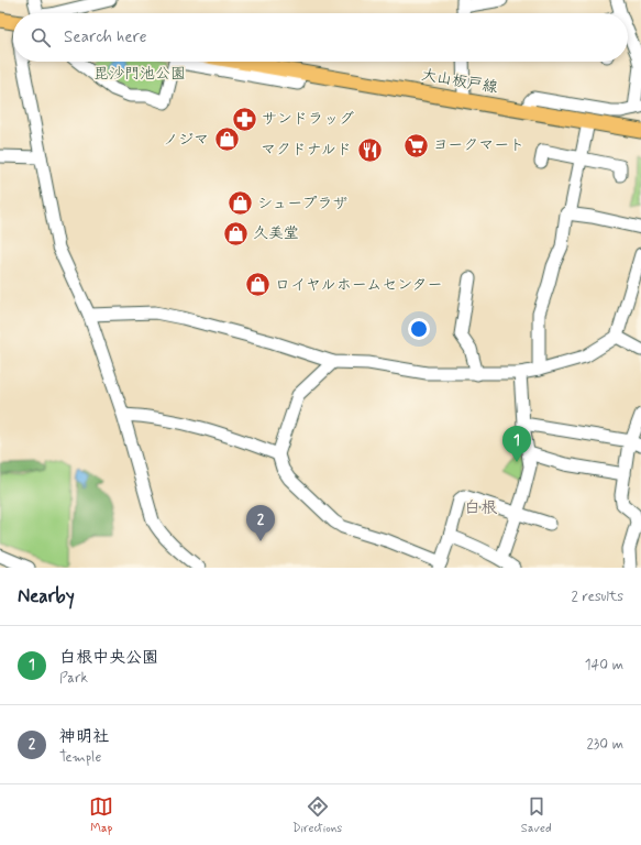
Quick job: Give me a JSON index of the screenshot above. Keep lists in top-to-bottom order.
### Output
{
  "streets": {
    "main road": ["大山板戸線"]
  },
  "districts": ["白根"],
  "parks": ["毘沙門池公園"],
  "places": {
    "pharmacy": ["サンドラッグ"],
    "shop": [
      "ノジマ",
      "シュープラザ",
      "久美堂",
      "ロイヤルホームセンター"
    ],
    "supermarket": ["ヨークマート"],
    "restaurant": ["マクドナルド"]
  },
  "page": {
    "search": "Search here",
    "pins": ["1", "2"],
    "heading": ["Nearby", "2 results"],
    "list": [
      {
        "mark": "1",
        "name": "白根中央公園",
        "note": "Park",
        "value": "140 m"
      },
      {
        "mark": "2",
        "name": "神明社",
        "note": "Temple",
        "value": "230 m"
      }
    ],
    "nav": ["Map", "Directions", "Saved"]
  }
}
